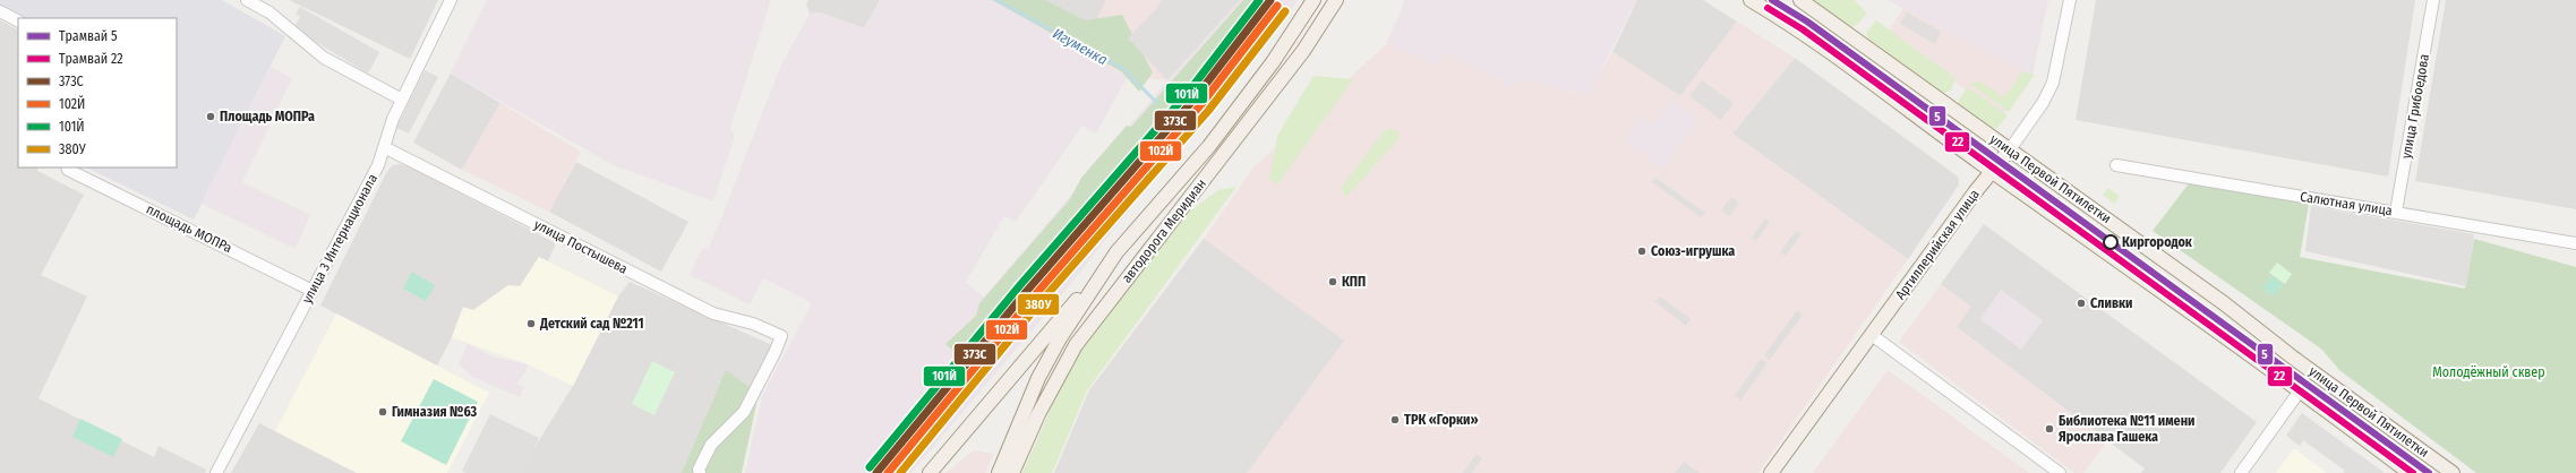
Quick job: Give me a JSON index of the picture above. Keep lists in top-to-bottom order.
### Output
{
  "streets": {
    "main road": ["улица Первой Пятилетки", "автодорога Меридиан", "Артиллерийская улица"],
    "street": [
      "улица Грибоедова",
      "Салютная улица",
      "площадь МОПРа",
      "улица 3 Интернационала",
      "улица Постышева"
    ]
  },
  "crossings": [
    ["улица Грибоедова", "Салютная улица"],
    ["улица Первой Пятилетки", "Артиллерийская улица"],
    ["площадь МОПРа", "улица 3 Интернационала"],
    ["улица 3 Интернационала", "улица Постышева"]
  ],
  "water": ["Игуменка"],
  "parks": ["Молодёжный сквер"],
  "places": [
    "Площадь МОПРа",
    "Киргородок",
    "Союз-игрушка",
    "КПП",
    "Сливки",
    "Детский сад №211",
    "Гимназия №63",
    "ТРК «Горки»",
    "Библиотека №11 имени Ярослава Гашека"
  ],
  "lines": [
    "tram line 5",
    "transit line 373C",
    "transit line 101Й",
    "transit line 102Й",
    "tram line 22",
    "transit line 380У"
  ],
  "legend": [
    "Трамвай 5",
    "Трамвай 22",
    "373C",
    "102Й",
    "101Й",
    "380У"
  ]
}
